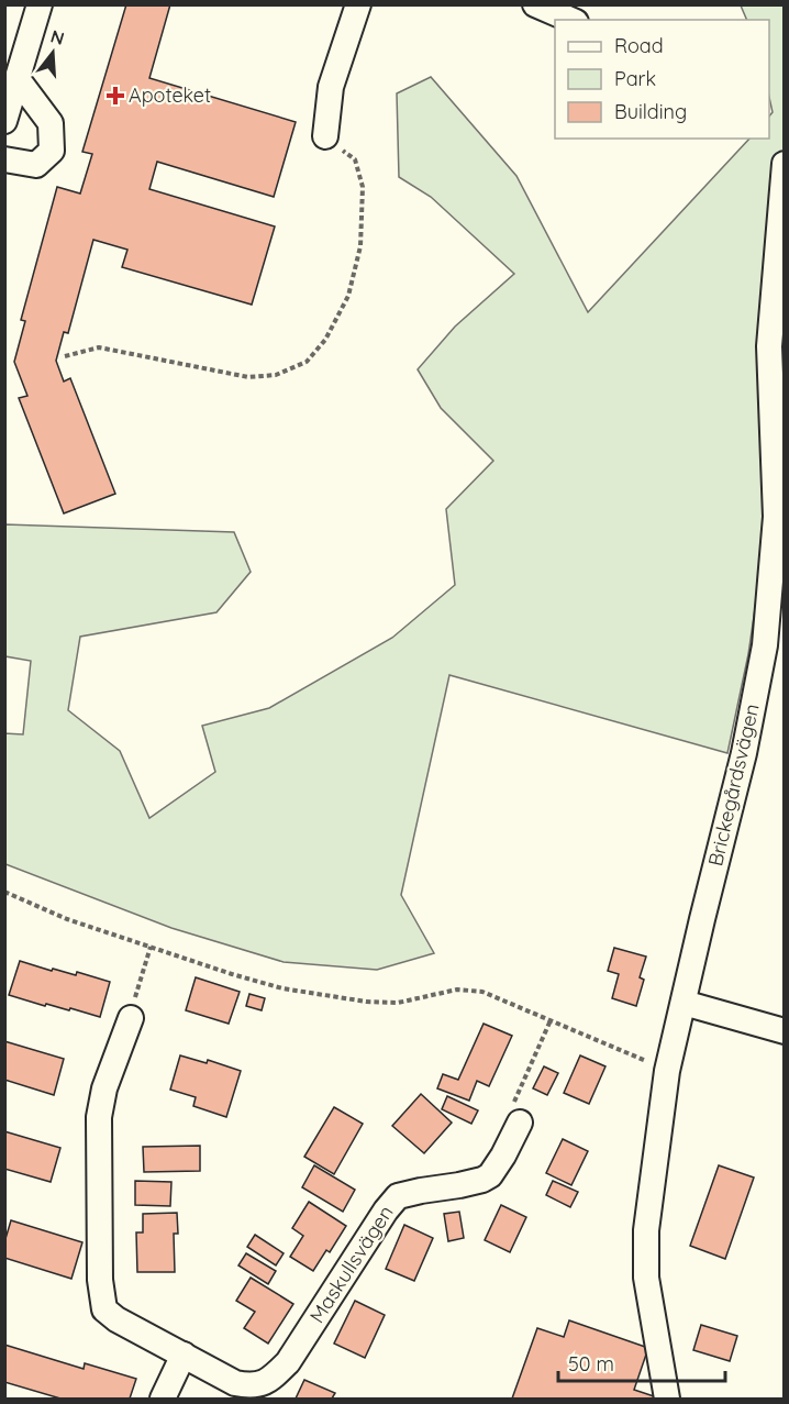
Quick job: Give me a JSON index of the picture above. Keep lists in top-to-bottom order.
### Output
{
  "streets": {
    "street": ["Brickegårdsvägen", "Maskullsvägen"]
  },
  "places": {
    "health": ["Apoteket"]
  },
  "legend": ["Road", "Park", "Building"],
  "scale_bar": "50 m",
  "north": "top"
}
